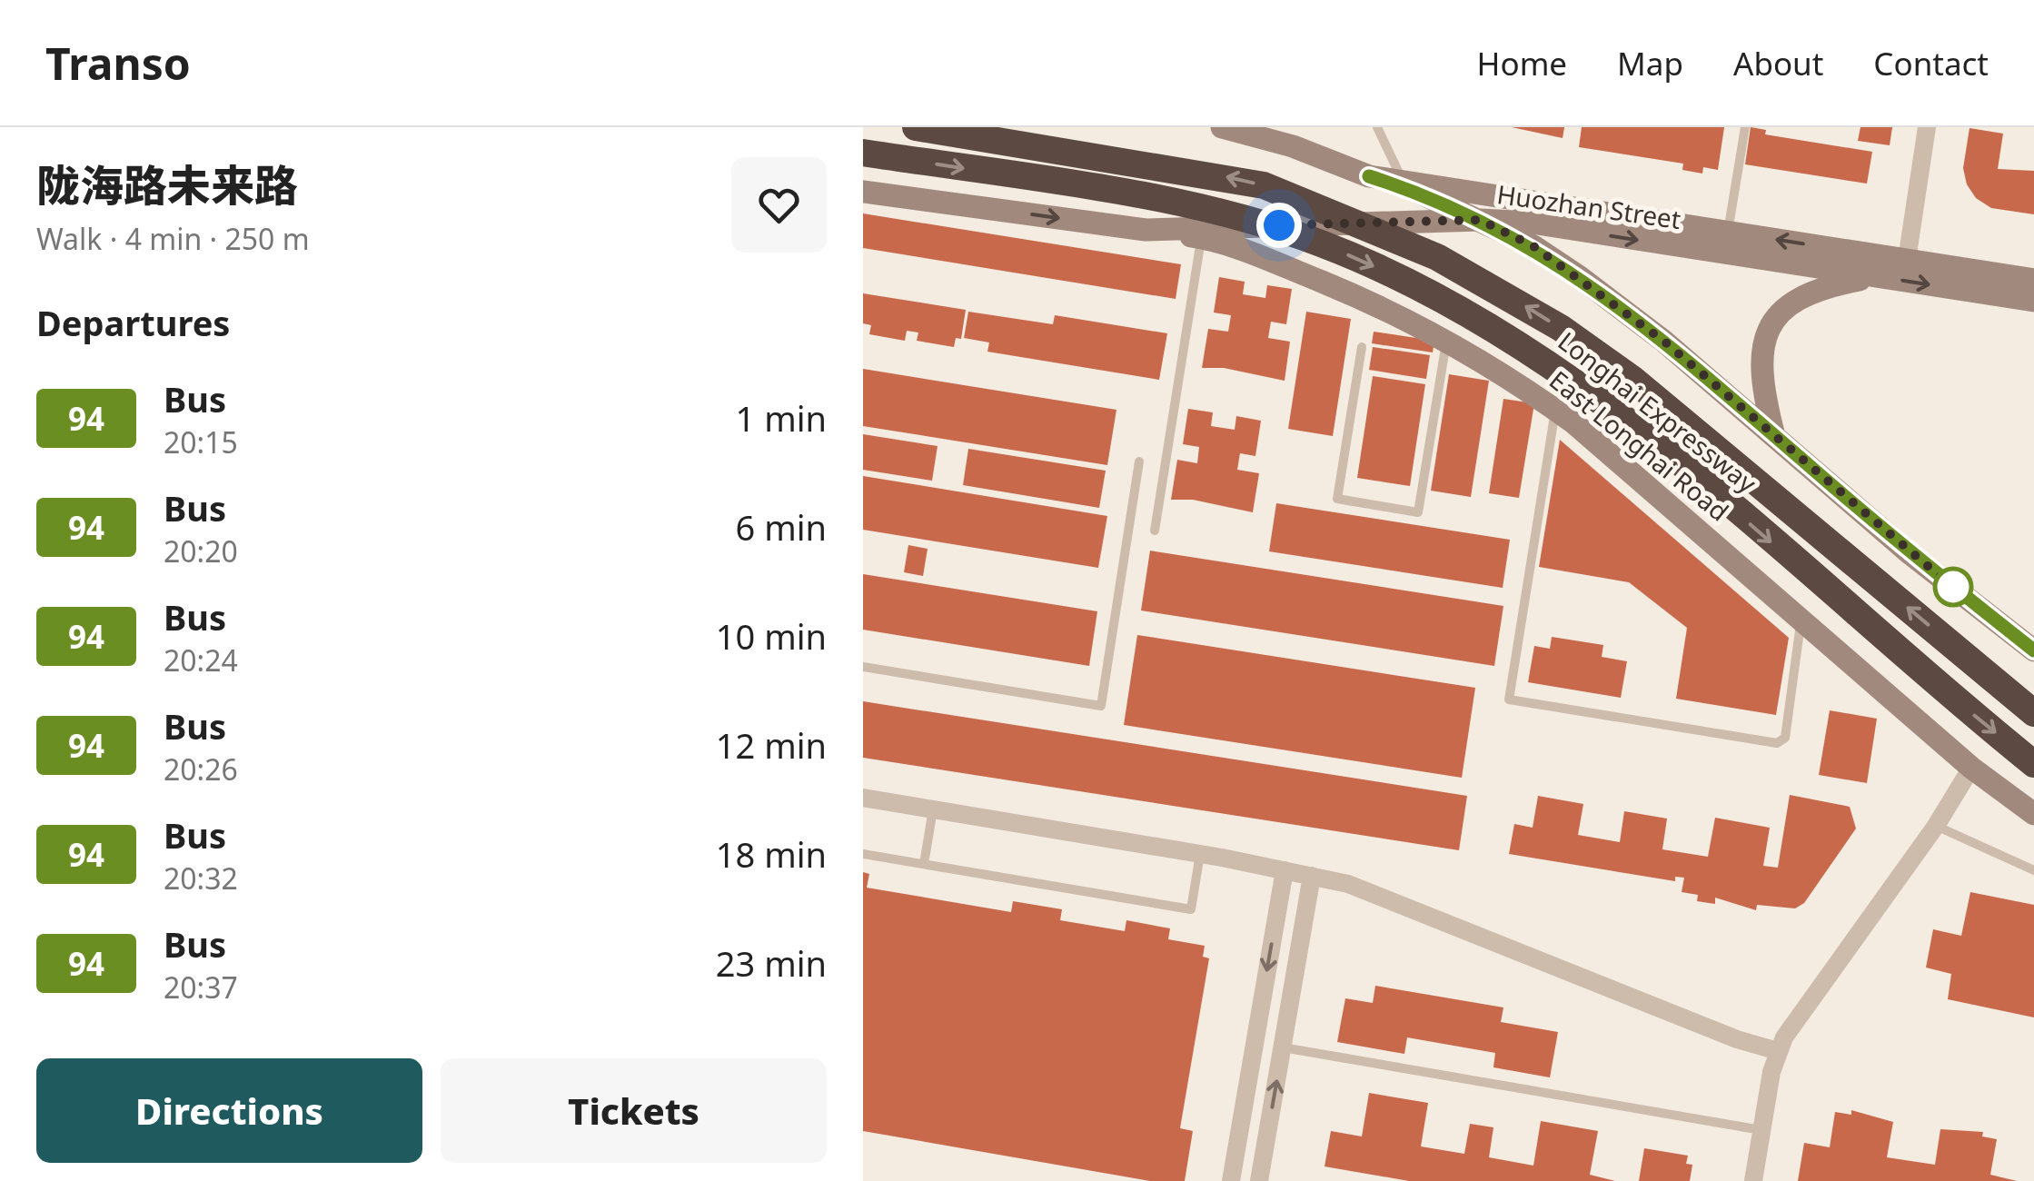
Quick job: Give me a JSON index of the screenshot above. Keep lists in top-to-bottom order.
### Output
{
  "streets": {
    "highway": ["Longhai Expressway"],
    "street": ["Huozhan Street", "East Longhai Road"]
  },
  "crossings": [
    ["Huozhan Street", "East Longhai Road"]
  ],
  "lines": ["bus line 94"],
  "page": {
    "header": "Transo",
    "nav": [
      "Home",
      "Map",
      "About",
      "Contact"
    ],
    "heading": [
      ["陇海路未来路", "Walk · 4 min · 250 m"],
      "Departures"
    ],
    "list": [
      {
        "mark": "94",
        "name": "Bus",
        "note": "20:15",
        "value": "1 min"
      },
      {
        "mark": "94",
        "name": "Bus",
        "note": "20:20",
        "value": "6 min"
      },
      {
        "mark": "94",
        "name": "Bus",
        "note": "20:24",
        "value": "10 min"
      },
      {
        "mark": "94",
        "name": "Bus",
        "note": "20:26",
        "value": "12 min"
      },
      {
        "mark": "94",
        "name": "Bus",
        "note": "20:32",
        "value": "18 min"
      },
      {
        "mark": "94",
        "name": "Bus",
        "note": "20:37",
        "value": "23 min"
      }
    ],
    "buttons": ["Directions", "Tickets"]
  }
}
